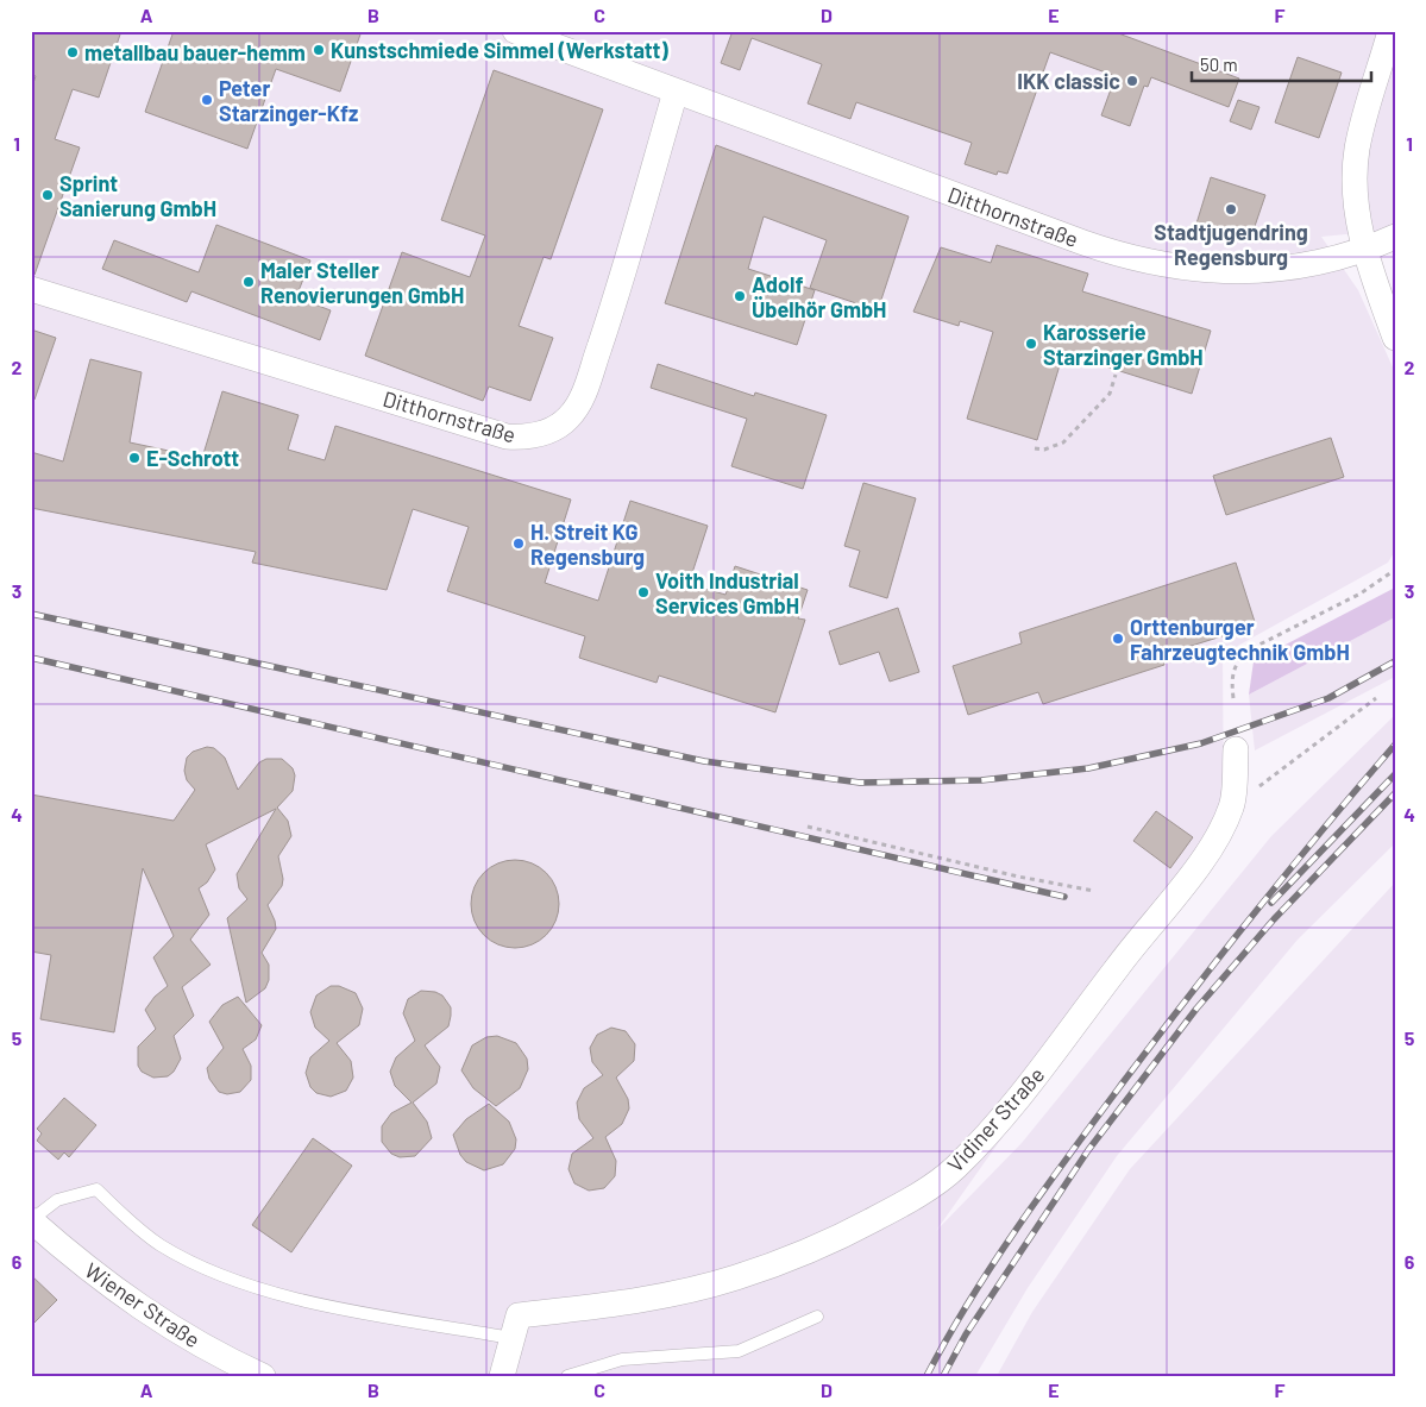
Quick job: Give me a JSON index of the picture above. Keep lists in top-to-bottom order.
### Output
{
  "streets": {
    "street": ["Ditthornstraße", "Vidiner Straße", "Wiener Straße"]
  },
  "places": [
    "Kunstschmiede Simmel (Werkstatt)",
    "metallbau bauer-hemm",
    "IKK classic",
    "Peter Starzinger-Kfz",
    "Sprint Sanierung GmbH",
    "Stadtjugendring Regensburg",
    "Maler Steller Renovierungen GmbH",
    "Adolf Übelhör GmbH",
    "Karosserie Starzinger GmbH",
    "E-Schrott",
    "H. Streit KG Regensburg",
    "Voith Industrial Services GmbH",
    "Orttenburger Fahrzeugtechnik GmbH"
  ],
  "scale_bar": "50 m",
  "grid": {
    "columns": [
      "A",
      "B",
      "C",
      "D",
      "E",
      "F"
    ],
    "rows": [
      "1",
      "2",
      "3",
      "4",
      "5",
      "6"
    ]
  }
}
